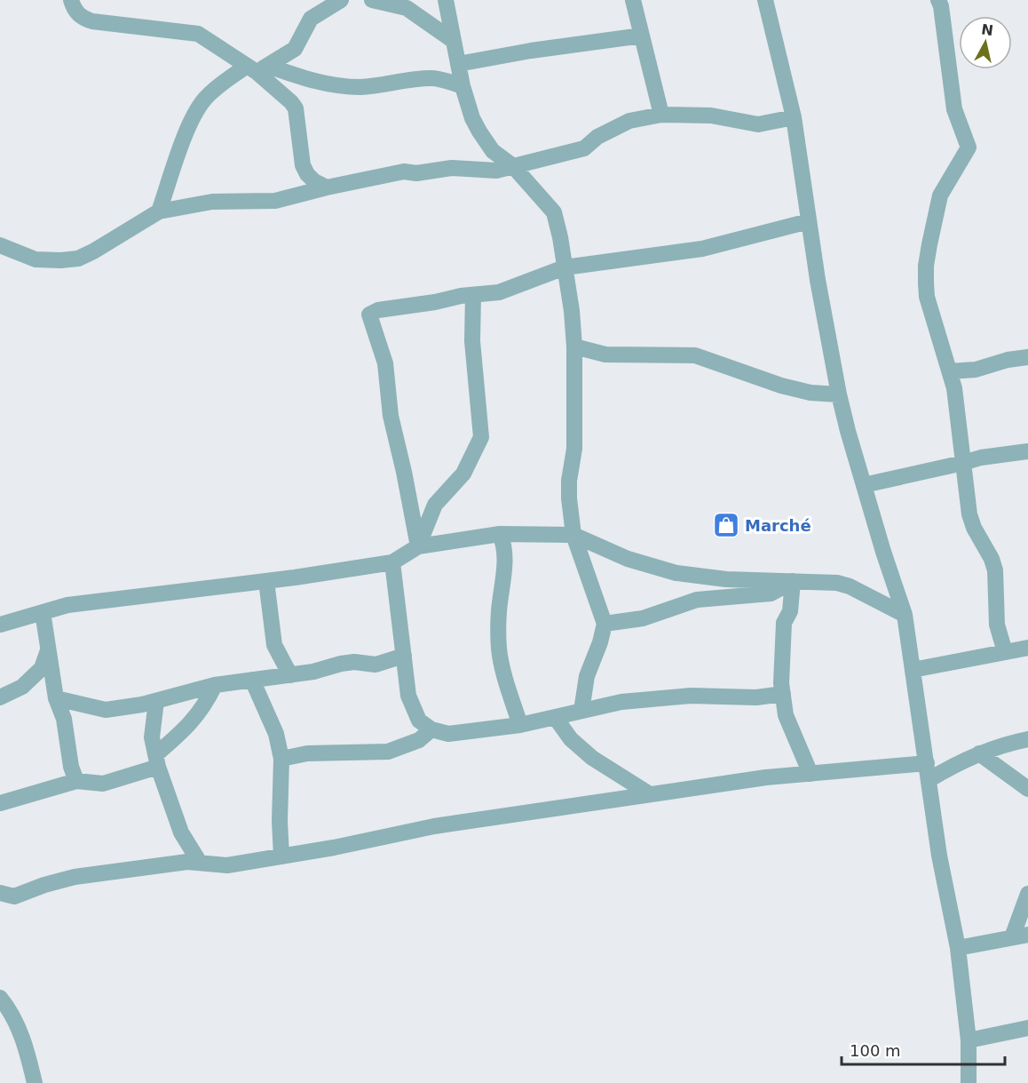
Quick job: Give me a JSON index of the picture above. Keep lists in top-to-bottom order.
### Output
{
  "places": {
    "shop": ["Marché"]
  },
  "scale_bar": "100 m",
  "north": "top"
}
